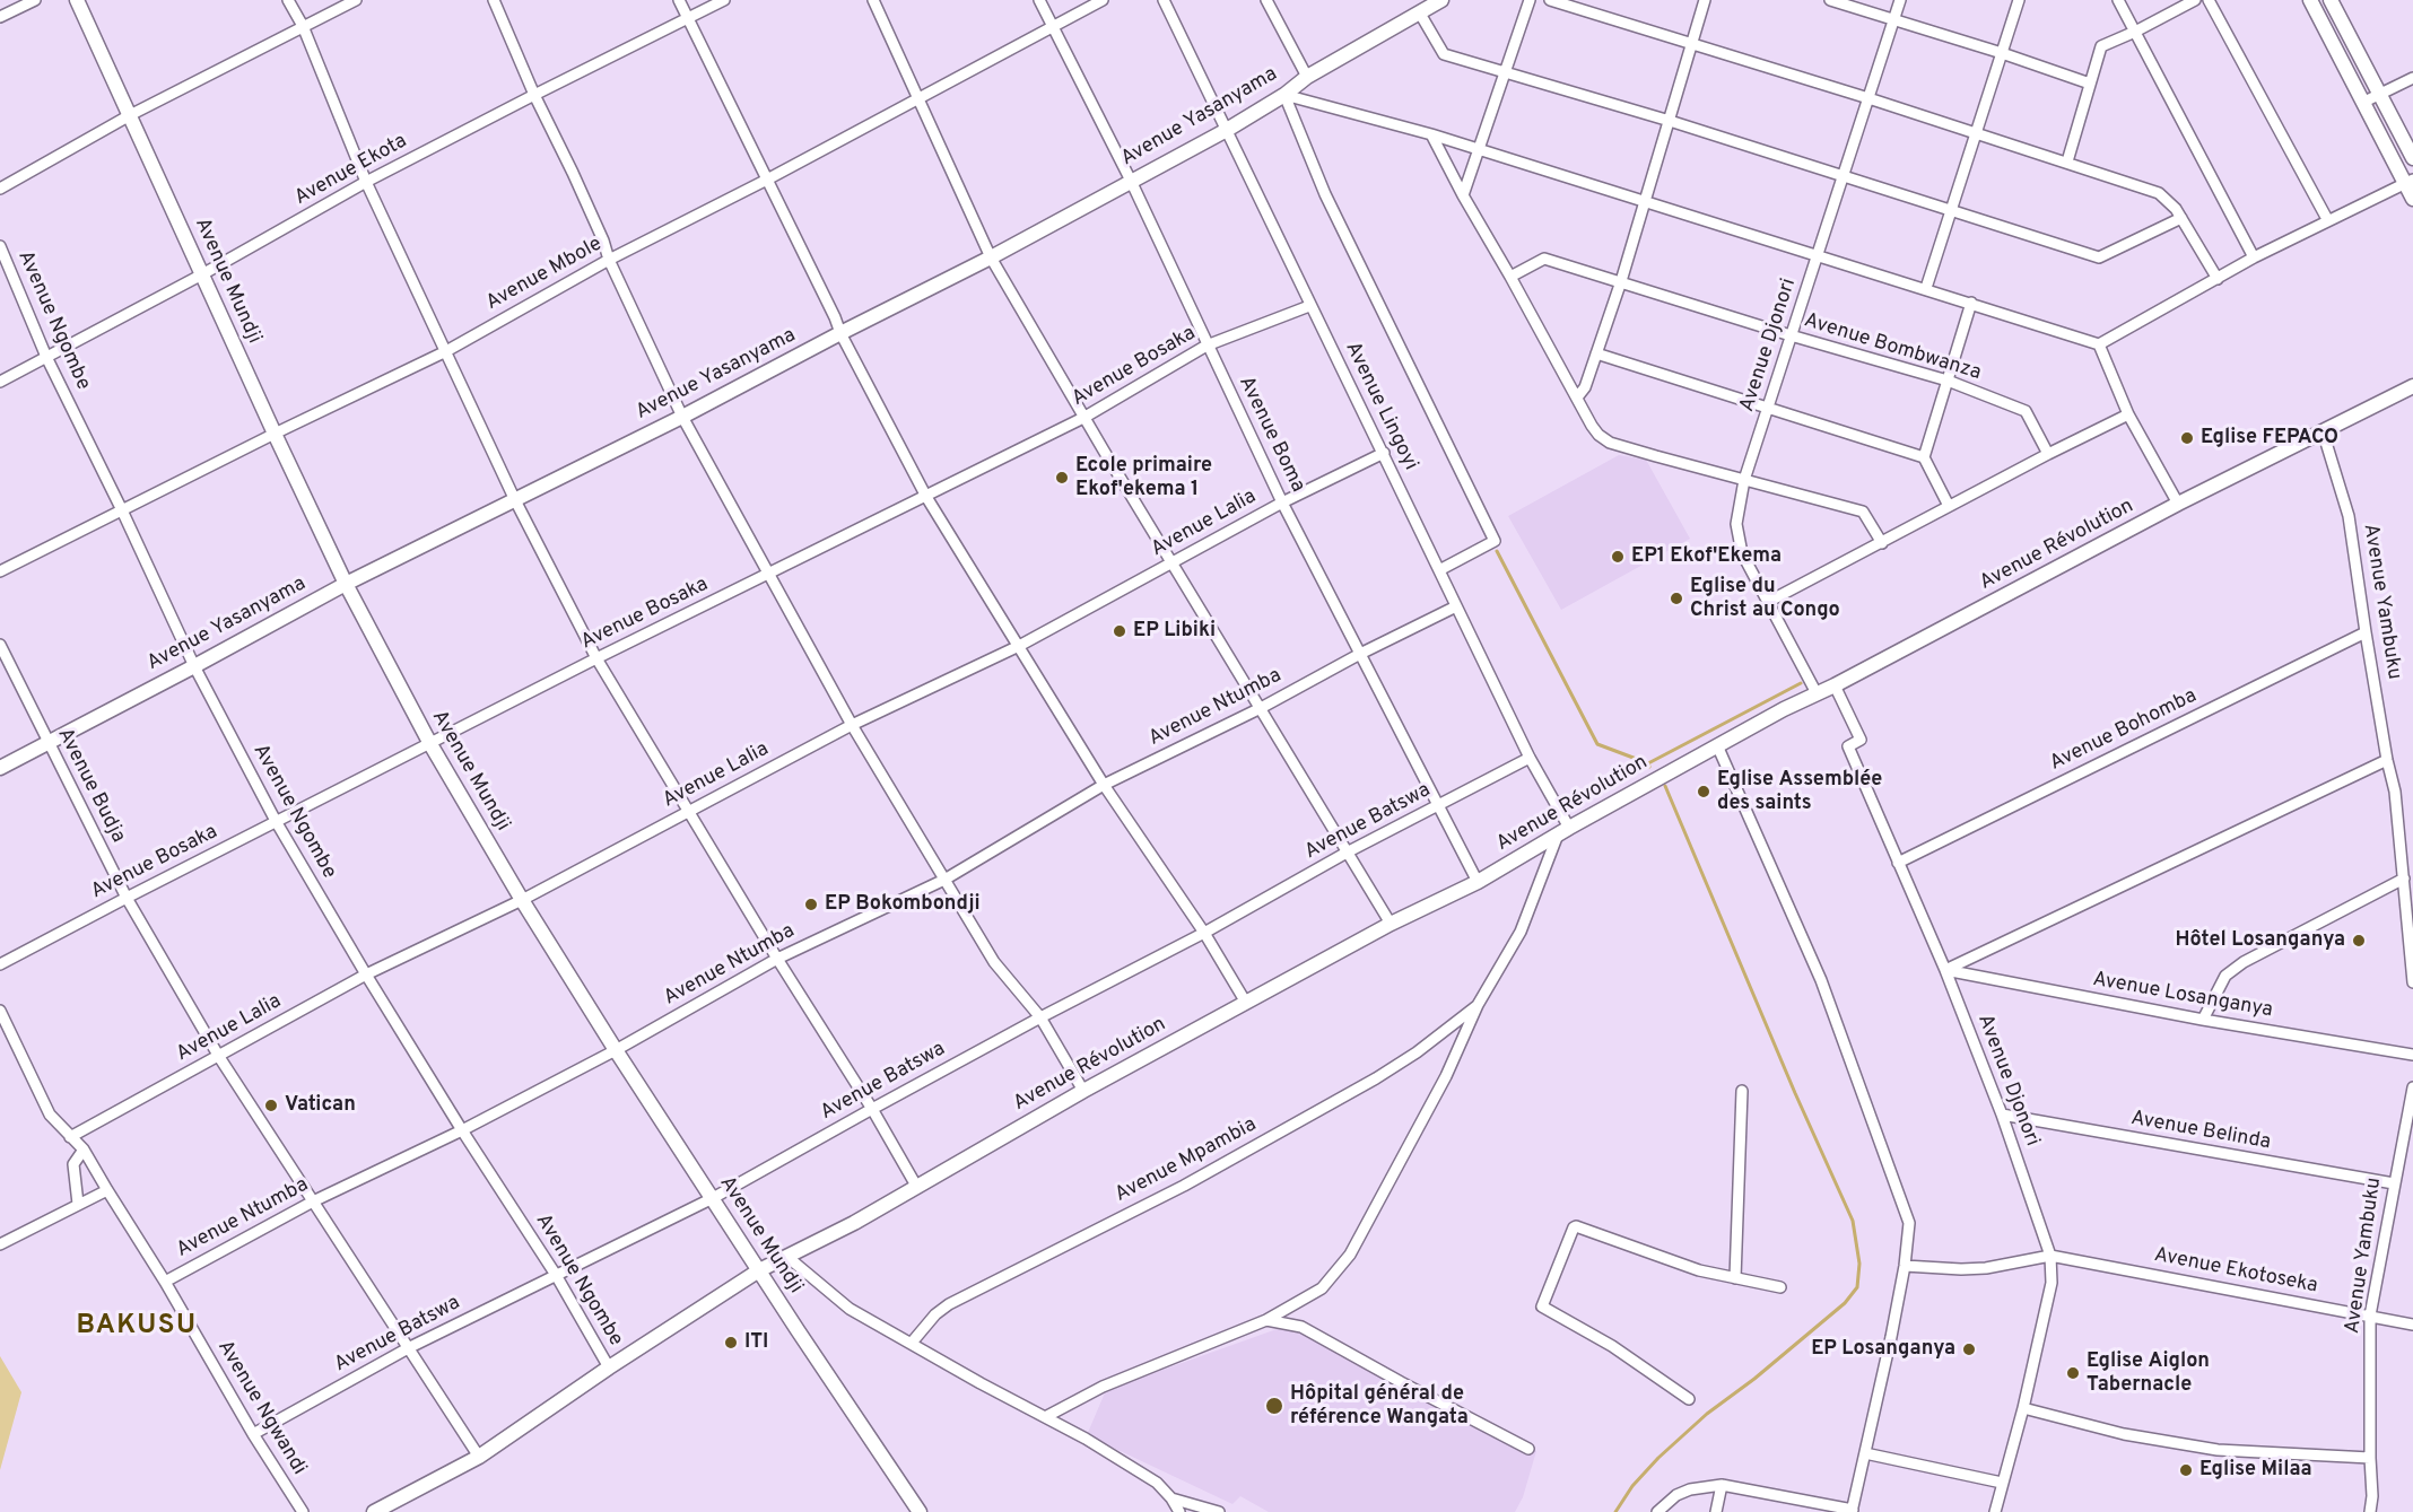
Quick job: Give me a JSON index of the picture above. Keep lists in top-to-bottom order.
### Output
{
  "streets": {
    "street": [
      "Avenue Yasanyama",
      "Avenue Ekota",
      "Avenue Mbole",
      "Avenue Mundji",
      "Avenue Ngombe",
      "Avenue Djonori",
      "Avenue Bombwanza",
      "Avenue Bosaka",
      "Avenue Lingoyi",
      "Avenue Boma",
      "Avenue Lalia",
      "Avenue Révolution",
      "Avenue Yambuku",
      "Avenue Ntumba",
      "Avenue Bohomba",
      "Avenue Budja",
      "Avenue Batswa",
      "Avenue Losanganya",
      "Avenue Belinda",
      "Avenue Mpambia",
      "Avenue Ekotoseka",
      "Avenue Ngwandi"
    ]
  },
  "crossings": [
    ["Avenue Yasanyama", "Avenue Mundji"],
    ["Avenue Yasanyama", "Avenue Ngombe"],
    ["Avenue Yasanyama", "Avenue Lingoyi"],
    ["Avenue Yasanyama", "Avenue Boma"],
    ["Avenue Yasanyama", "Avenue Budja"],
    ["Avenue Ekota", "Avenue Mundji"],
    ["Avenue Ekota", "Avenue Ngombe"],
    ["Avenue Mbole", "Avenue Mundji"],
    ["Avenue Mbole", "Avenue Ngombe"],
    ["Avenue Mbole", "Avenue Boma"],
    ["Avenue Mundji", "Avenue Bosaka"],
    ["Avenue Mundji", "Avenue Lalia"],
    ["Avenue Mundji", "Avenue Révolution"],
    ["Avenue Mundji", "Avenue Ntumba"],
    ["Avenue Mundji", "Avenue Batswa"],
    ["Avenue Ngombe", "Avenue Bosaka"],
    ["Avenue Ngombe", "Avenue Lalia"],
    ["Avenue Ngombe", "Avenue Révolution"],
    ["Avenue Ngombe", "Avenue Ntumba"],
    ["Avenue Ngombe", "Avenue Batswa"],
    ["Avenue Djonori", "Avenue Bombwanza"],
    ["Avenue Djonori", "Avenue Révolution"],
    ["Avenue Djonori", "Avenue Bohomba"],
    ["Avenue Djonori", "Avenue Losanganya"],
    ["Avenue Djonori", "Avenue Belinda"],
    ["Avenue Djonori", "Avenue Ekotoseka"],
    ["Avenue Bosaka", "Avenue Lingoyi"],
    ["Avenue Bosaka", "Avenue Boma"],
    ["Avenue Bosaka", "Avenue Budja"],
    ["Avenue Lingoyi", "Avenue Lalia"],
    ["Avenue Lingoyi", "Avenue Révolution"],
    ["Avenue Lingoyi", "Avenue Ntumba"],
    ["Avenue Lingoyi", "Avenue Batswa"],
    ["Avenue Boma", "Avenue Lalia"],
    ["Avenue Boma", "Avenue Révolution"],
    ["Avenue Boma", "Avenue Ntumba"],
    ["Avenue Boma", "Avenue Batswa"],
    ["Avenue Lalia", "Avenue Budja"],
    ["Avenue Lalia", "Avenue Ngwandi"],
    ["Avenue Révolution", "Avenue Yambuku"],
    ["Avenue Révolution", "Avenue Budja"],
    ["Avenue Yambuku", "Avenue Bohomba"],
    ["Avenue Yambuku", "Avenue Belinda"],
    ["Avenue Yambuku", "Avenue Ekotoseka"],
    ["Avenue Ntumba", "Avenue Budja"],
    ["Avenue Ntumba", "Avenue Ngwandi"],
    ["Avenue Budja", "Avenue Batswa"],
    ["Avenue Batswa", "Avenue Ngwandi"]
  ],
  "districts": ["BAKUSU"],
  "places": [
    "Eglise FEPACO",
    "Ecole primaire Ekof'ekema 1",
    "EP1 Ekof'Ekema",
    "Eglise du Christ au Congo",
    "EP Libiki",
    "Eglise Assemblée des saints",
    "EP Bokombondji",
    "Hôtel Losanganya",
    "Vatican",
    "ITI",
    "EP Losanganya",
    "Eglise Aiglon Tabernacle",
    "Hôpital général de référence Wangata",
    "Eglise Milaa"
  ]
}
